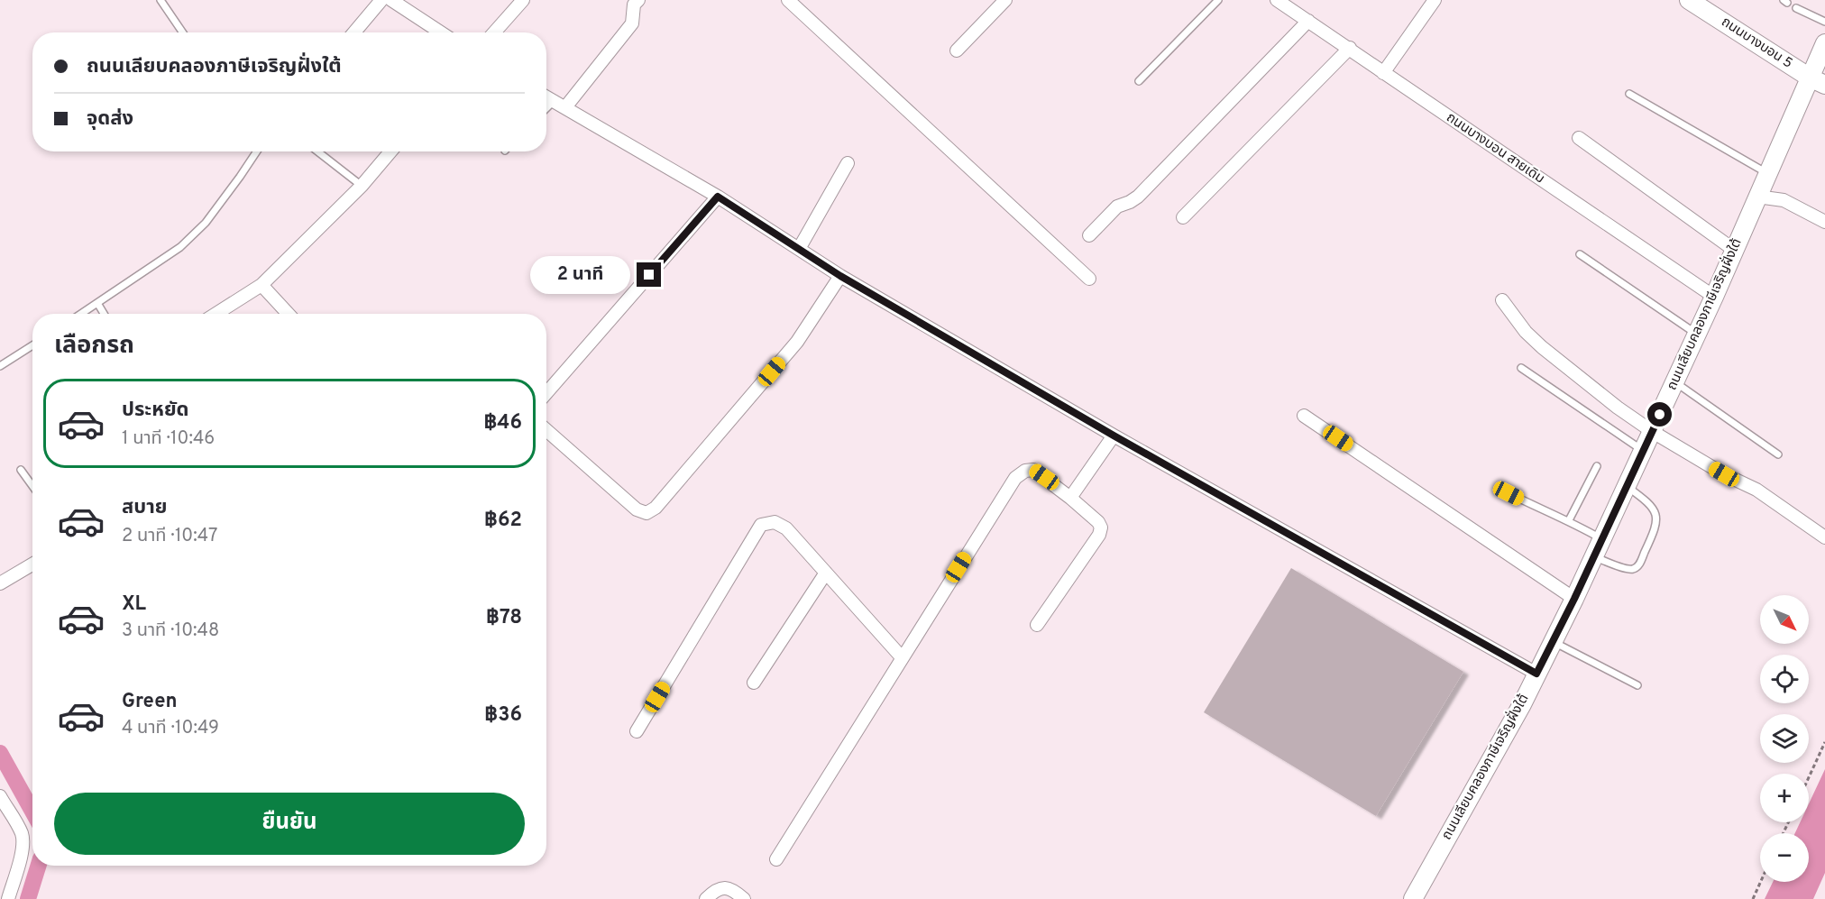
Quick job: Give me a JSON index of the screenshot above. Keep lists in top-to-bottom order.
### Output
{
  "streets": {
    "street": ["ถนนบางบอน 5", "ถนนบางบอน สายเดิม", "ถนนเลียบคลองภาษีเจริญฝั่งใต้"]
  },
  "crossings": [
    ["ถนนบางบอน 5", "ถนนเลียบคลองภาษีเจริญฝั่งใต้"],
    ["ถนนบางบอน สายเดิม", "ถนนเลียบคลองภาษีเจริญฝั่งใต้"]
  ],
  "north": "bottom right",
  "page": {
    "banner": ["ถนนเลียบคลองภาษีเจริญฝั่งใต้", "จุดส่ง"],
    "bubble": "2 นาที",
    "heading": "เลือกรถ",
    "list": [
      {
        "name": "ประหยัด",
        "note": "1 นาที · 10:46",
        "value": "฿46"
      },
      {
        "name": "สบาย",
        "note": "2 นาที · 10:47",
        "value": "฿62"
      },
      {
        "name": "XL",
        "note": "3 นาที · 10:48",
        "value": "฿78"
      },
      {
        "name": "Green",
        "note": "4 นาที · 10:49",
        "value": "฿36"
      }
    ],
    "map_buttons": ["+", "−"],
    "buttons": "ยืนยัน"
  }
}
